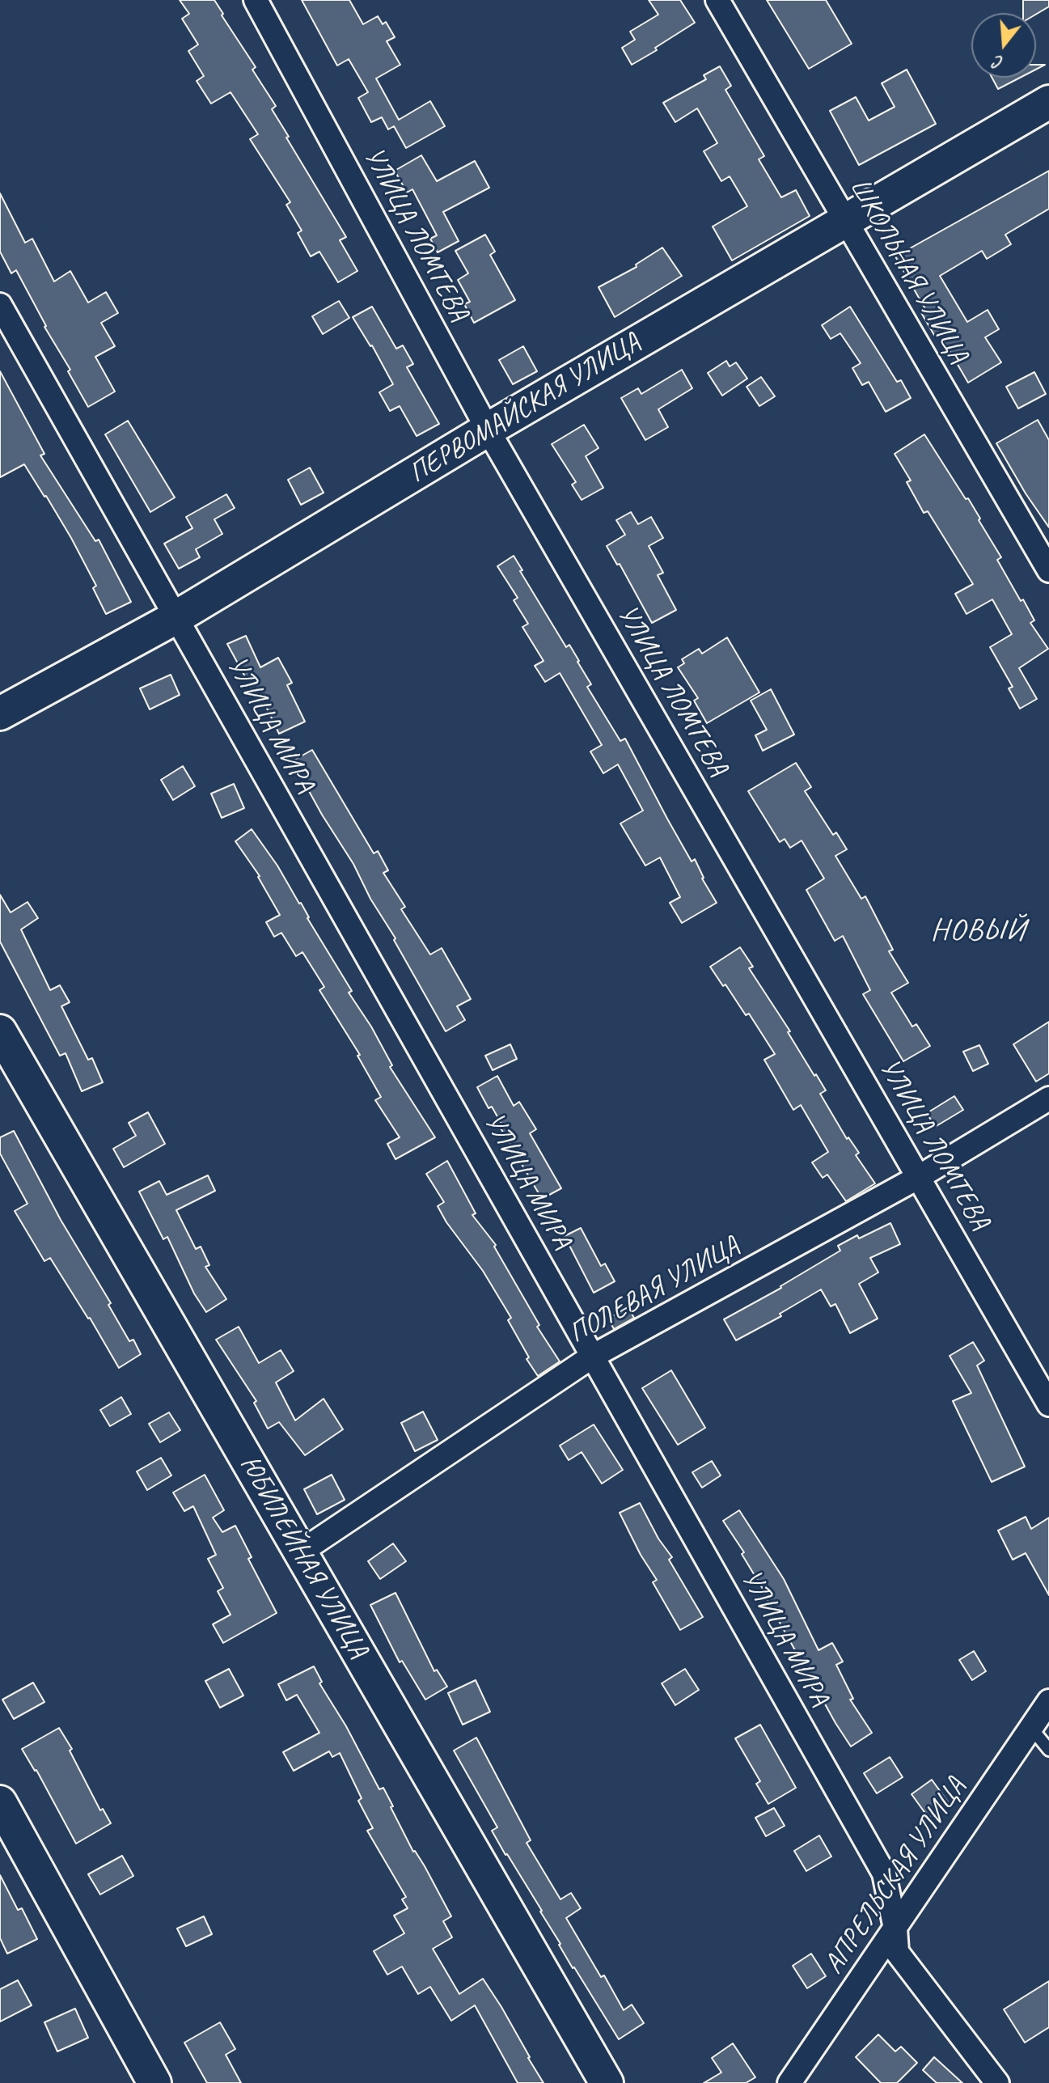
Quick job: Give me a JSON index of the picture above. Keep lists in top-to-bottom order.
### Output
{
  "streets": {
    "street": [
      "УЛИЦА ЛОМТЕВА",
      "ШКОЛЬНАЯ УЛИЦА",
      "ПЕРВОМАЙСКАЯ УЛИЦА",
      "УЛИЦА МИРА",
      "ПОЛЕВАЯ УЛИЦА",
      "ЮБИЛЕЙНАЯ УЛИЦА",
      "АПРЕЛЬСКАЯ УЛИЦА"
    ]
  },
  "crossings": [
    ["УЛИЦА ЛОМТЕВА", "ПЕРВОМАЙСКАЯ УЛИЦА"],
    ["УЛИЦА ЛОМТЕВА", "ПОЛЕВАЯ УЛИЦА"],
    ["ШКОЛЬНАЯ УЛИЦА", "ПЕРВОМАЙСКАЯ УЛИЦА"],
    ["ПЕРВОМАЙСКАЯ УЛИЦА", "УЛИЦА МИРА"],
    ["УЛИЦА МИРА", "ПОЛЕВАЯ УЛИЦА"],
    ["УЛИЦА МИРА", "АПРЕЛЬСКАЯ УЛИЦА"],
    ["ПОЛЕВАЯ УЛИЦА", "ЮБИЛЕЙНАЯ УЛИЦА"]
  ],
  "districts": ["НОВЫЙ"],
  "north": "bottom"
}
